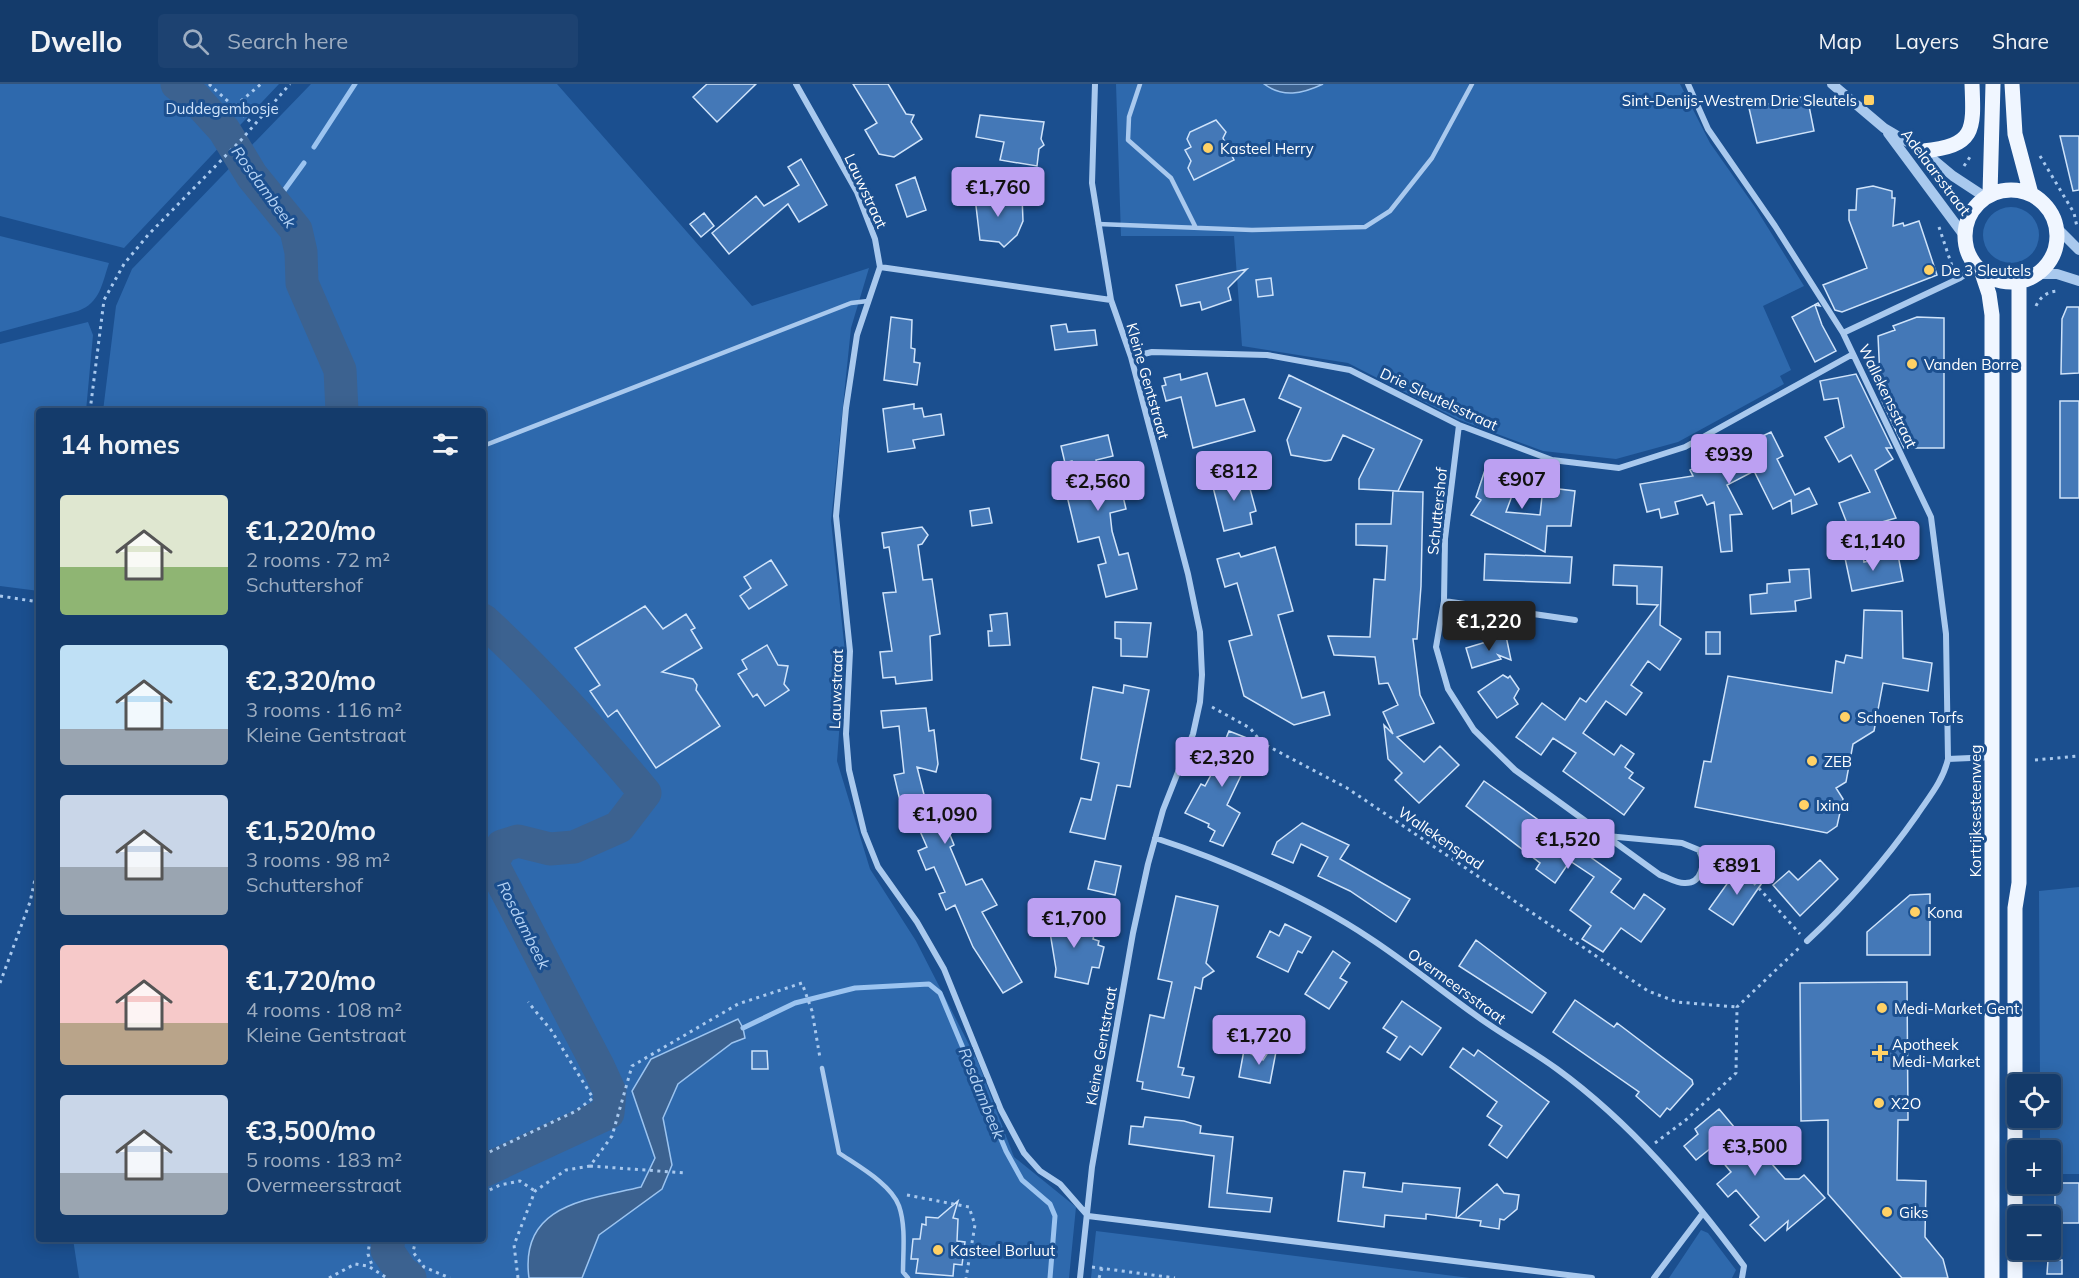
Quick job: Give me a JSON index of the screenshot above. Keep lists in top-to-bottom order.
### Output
{
  "streets": {
    "main road": ["Kortrijksesteenweg"],
    "street": [
      "Adelaarsstraat",
      "Lauwstraat",
      "Kleine Gentstraat",
      "Wallekensstraat",
      "Drie Sleutelsstraat",
      "Schuttershof",
      "Overmeersstraat"
    ],
    "path": ["Wallekenspad"]
  },
  "crossings": [
    ["Adelaarsstraat", "Kortrijksesteenweg"],
    ["Lauwstraat", "Kleine Gentstraat"],
    ["Kleine Gentstraat", "Drie Sleutelsstraat"],
    ["Kleine Gentstraat", "Wallekenspad"],
    ["Kleine Gentstraat", "Overmeersstraat"],
    ["Wallekensstraat", "Drie Sleutelsstraat"],
    ["Drie Sleutelsstraat", "Schuttershof"]
  ],
  "water": ["Rosdambeek"],
  "parks": ["Duddegembosje"],
  "places": {
    "transit": ["Sint-Denijs-Westrem Drie Sleutels"],
    "other": [
      "Kasteel Herry",
      "De 3 Sleutels",
      "Vanden Borre",
      "Schoenen Torfs",
      "ZEB",
      "Ixina",
      "Kona",
      "Medi-Market Gent",
      "X2O",
      "Giks",
      "Kasteel Borluut"
    ],
    "health": ["Apotheek Medi-Market"]
  },
  "page": {
    "header": "Dwello",
    "search": "Search here",
    "nav": ["Map", "Layers", "Share"],
    "price": [
      "€1,760",
      "€939",
      "€812",
      "€907",
      "€2,560",
      "€1,140",
      "€1,220",
      "€2,320",
      "€1,090",
      "€1,520",
      "€891",
      "€1,700",
      "€1,720",
      "€3,500"
    ],
    "heading": "14 homes",
    "list": [
      {
        "name": "€1,220/mo",
        "note": "2 rooms · 72 m² · Schuttershof"
      },
      {
        "name": "€2,320/mo",
        "note": "3 rooms · 116 m² · Kleine Gentstraat"
      },
      {
        "name": "€1,520/mo",
        "note": "3 rooms · 98 m² · Schuttershof"
      },
      {
        "name": "€1,720/mo",
        "note": "4 rooms · 108 m² · Kleine Gentstraat"
      },
      {
        "name": "€3,500/mo",
        "note": "5 rooms · 183 m² · Overmeersstraat"
      }
    ],
    "map_buttons": ["+", "−"]
  }
}
